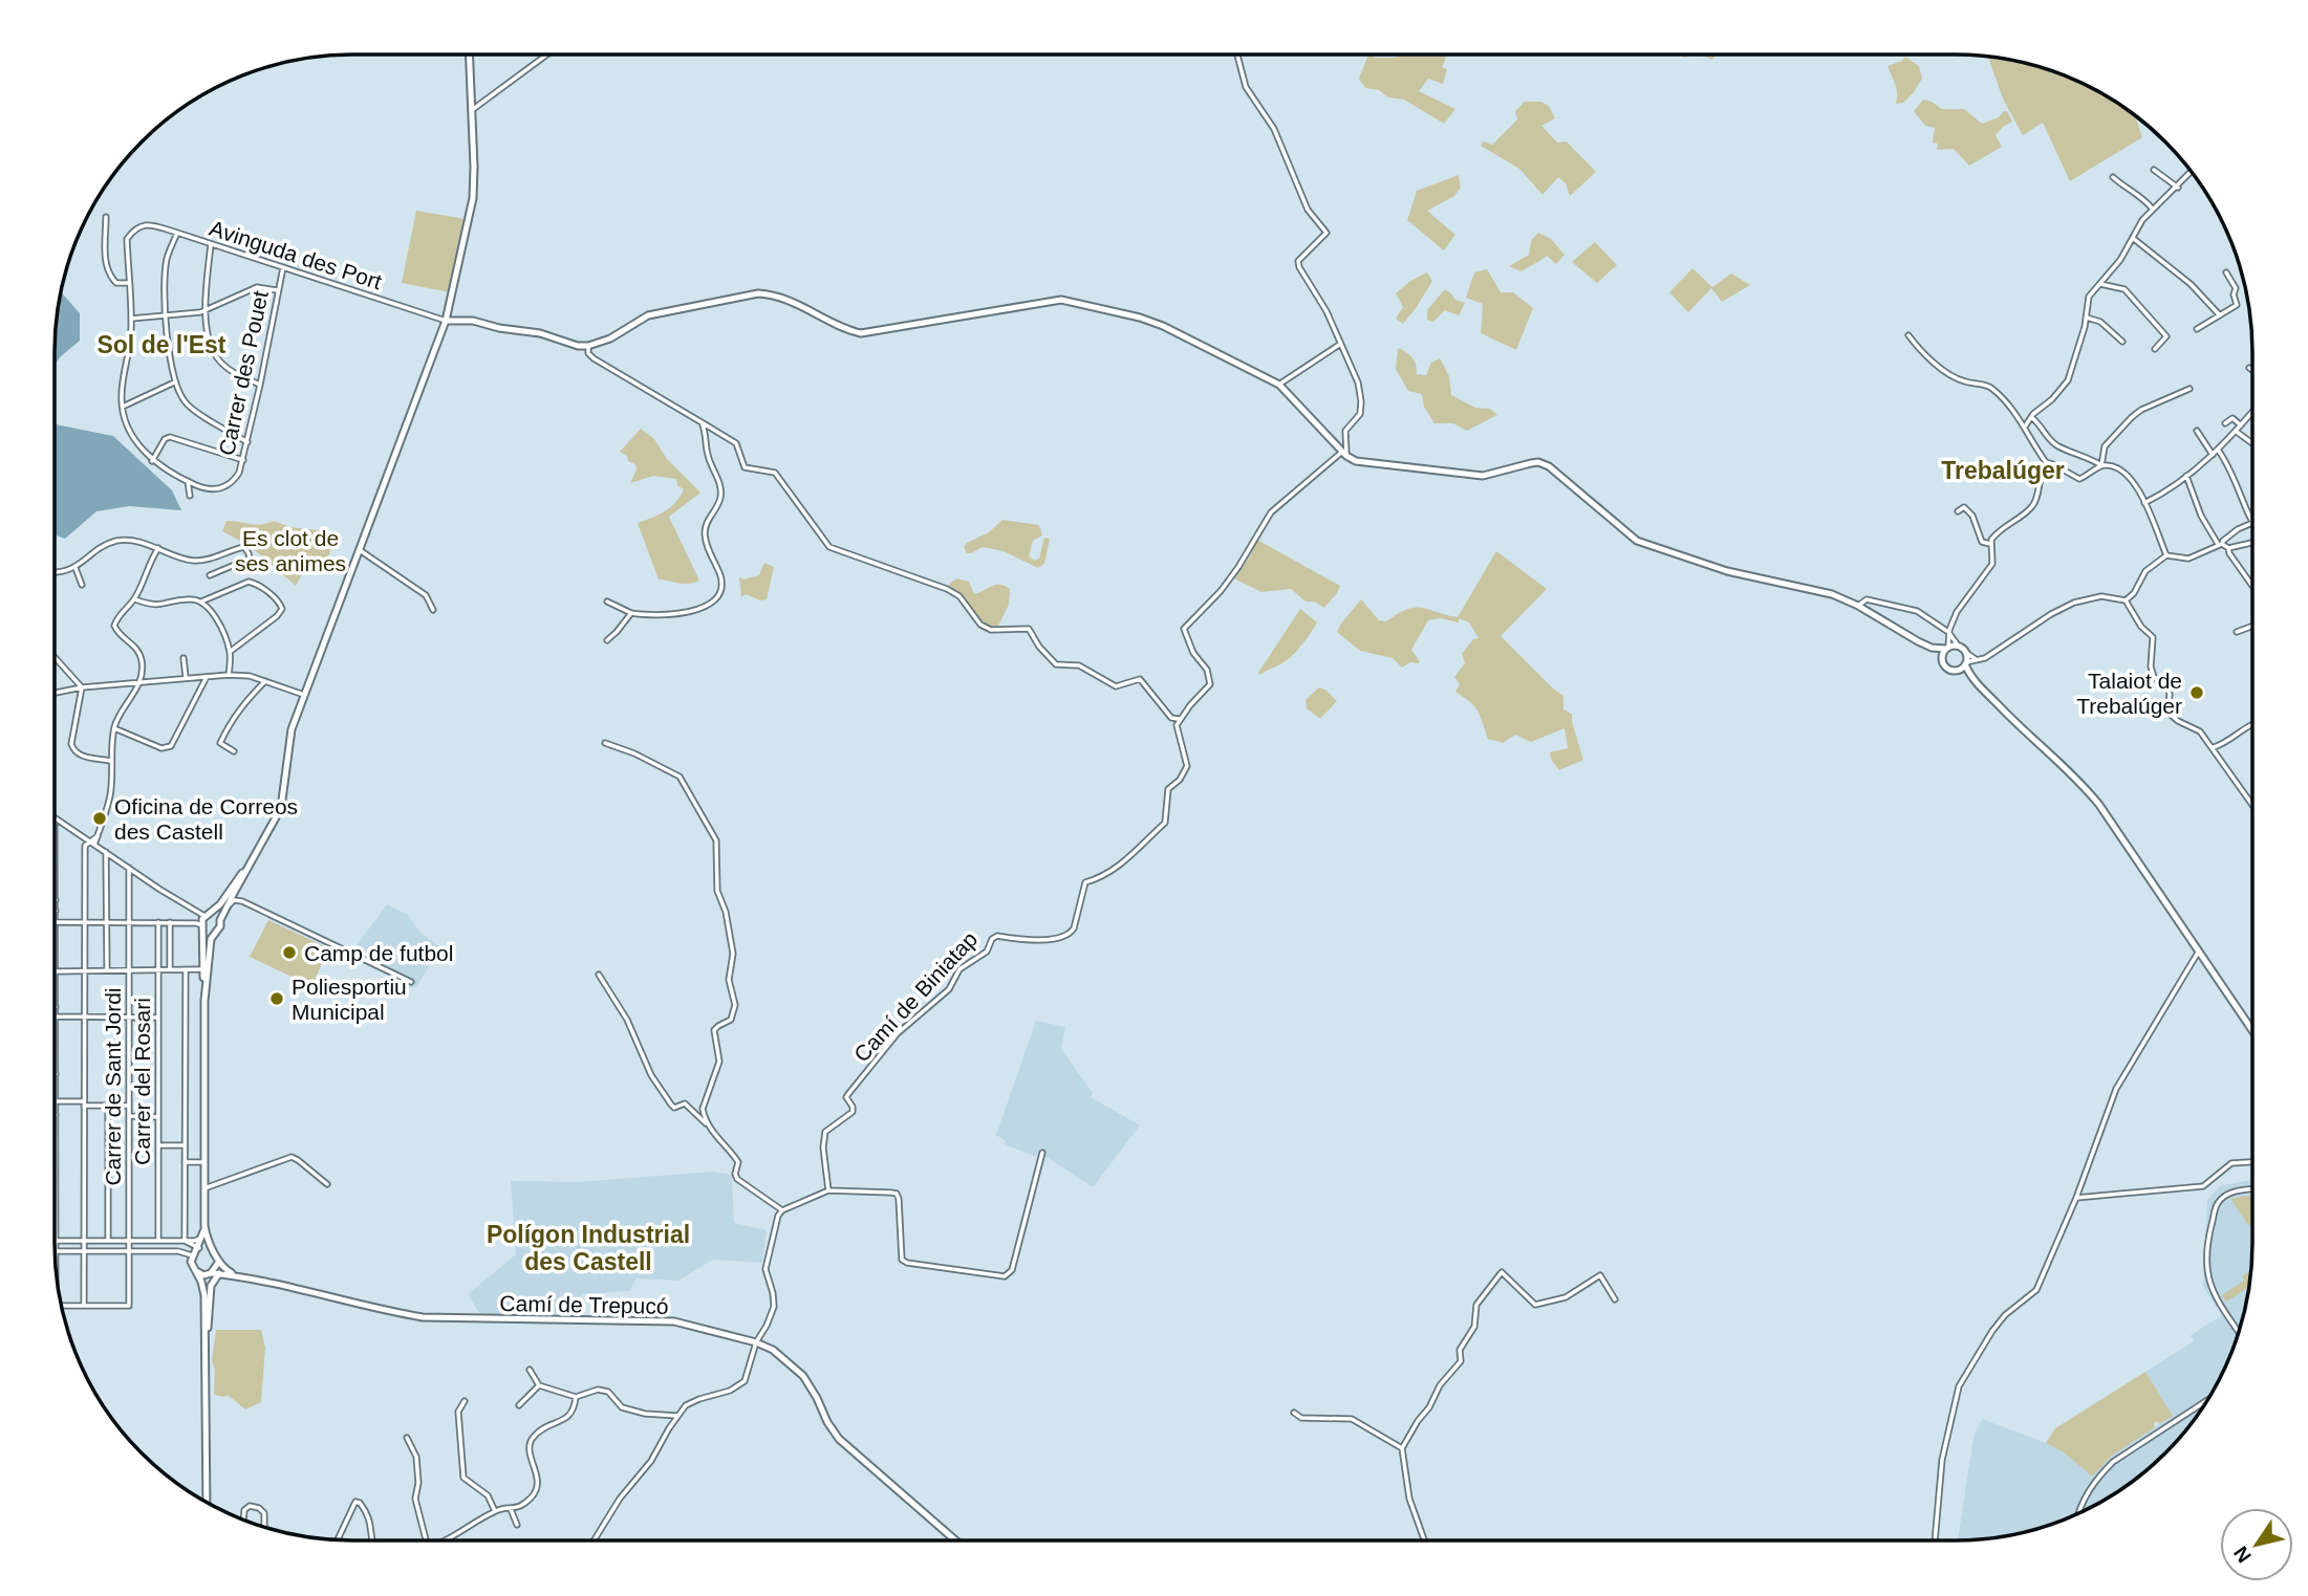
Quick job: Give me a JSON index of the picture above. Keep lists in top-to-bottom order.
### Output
{
  "streets": {
    "main road": ["Camí de Trepucó"],
    "street": [
      "Avinguda des Port",
      "Carrer des Pouet",
      "Camí de Biniatap",
      "Carrer del Rosari",
      "Carrer de Sant Jordi"
    ]
  },
  "crossings": [
    ["Avinguda des Port", "Carrer des Pouet"]
  ],
  "districts": ["Sol de l'Est", "Trebalúger", "Polígon Industrial des Castell"],
  "parks": ["Es clot de ses animes"],
  "places": [
    "Talaiot de Trebalúger",
    "Oficina de Correos des Castell",
    "Camp de futbol",
    "Poliesportiu Municipal"
  ],
  "north": "bottom left"
}
